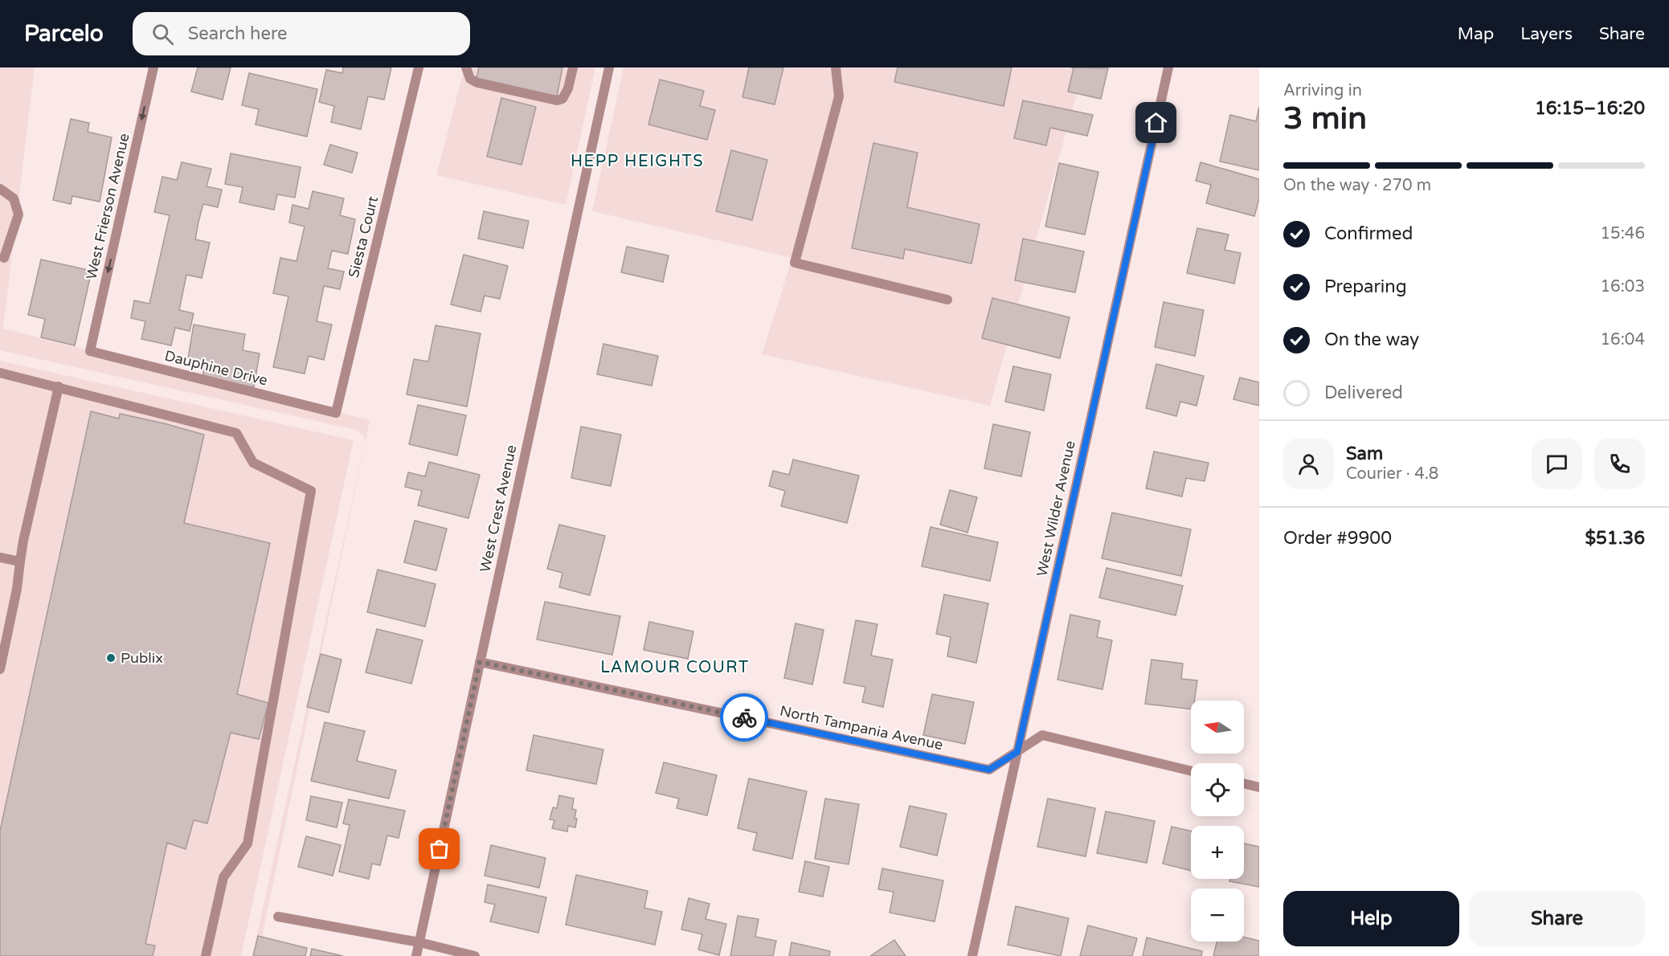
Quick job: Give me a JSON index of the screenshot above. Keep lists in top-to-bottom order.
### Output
{
  "streets": {
    "street": [
      "West Frierson Avenue",
      "Siesta Court",
      "Dauphine Drive",
      "West Crest Avenue",
      "West Wilder Avenue",
      "North Tampania Avenue"
    ]
  },
  "crossings": [
    ["West Frierson Avenue", "Dauphine Drive"],
    ["Siesta Court", "Dauphine Drive"],
    ["West Crest Avenue", "North Tampania Avenue"],
    ["West Wilder Avenue", "North Tampania Avenue"]
  ],
  "one_way": ["West Frierson Avenue"],
  "districts": ["HEPP HEIGHTS", "LAMOUR COURT"],
  "places": ["Publix"],
  "north": "left",
  "page": {
    "header": "Parcelo",
    "search": "Search here",
    "nav": ["Map", "Layers", "Share"],
    "heading": ["3 min", "Arriving in", "16:15–16:20"],
    "panel": [
      "Sam",
      "Courier · 4.8",
      "Order #9900",
      "$51.36"
    ],
    "bar": "On the way · 270 m",
    "list": [
      ["Confirmed", "15:46"],
      ["Preparing", "16:03"],
      ["On the way", "16:04"],
      "Delivered"
    ],
    "map_buttons": ["+", "−"],
    "buttons": ["Help", "Share"]
  }
}
